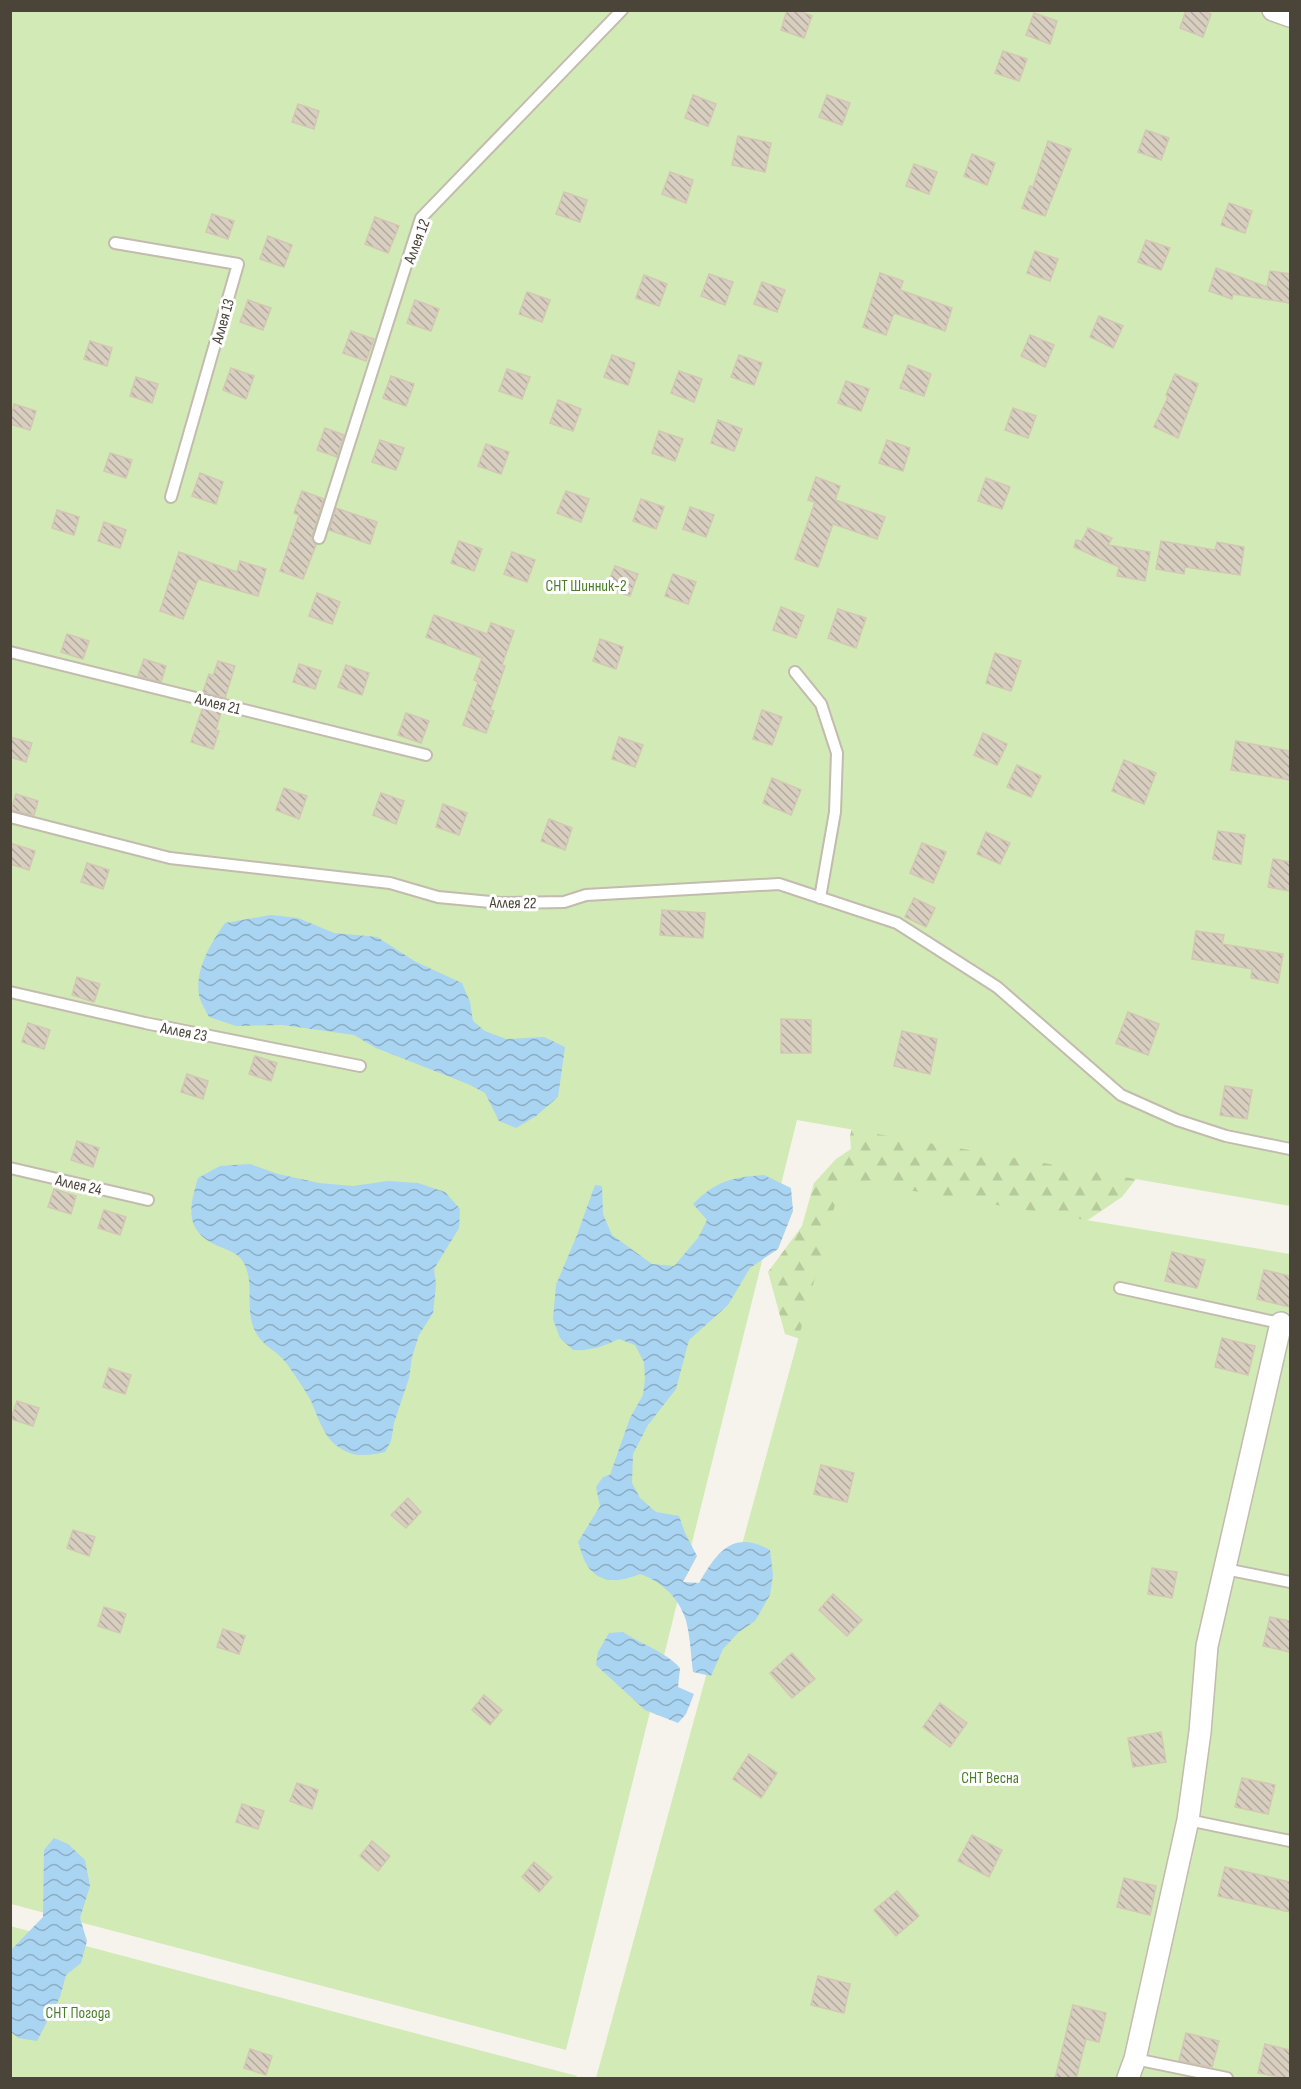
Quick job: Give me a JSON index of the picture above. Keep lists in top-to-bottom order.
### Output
{
  "streets": {
    "lane": [
      "Аллея 12",
      "Аллея 13",
      "Аллея 21",
      "Аллея 22",
      "Аллея 23",
      "Аллея 24"
    ]
  },
  "parks": ["СНТ Шинник-2", "СНТ Весна", "СНТ Погода"]
}
